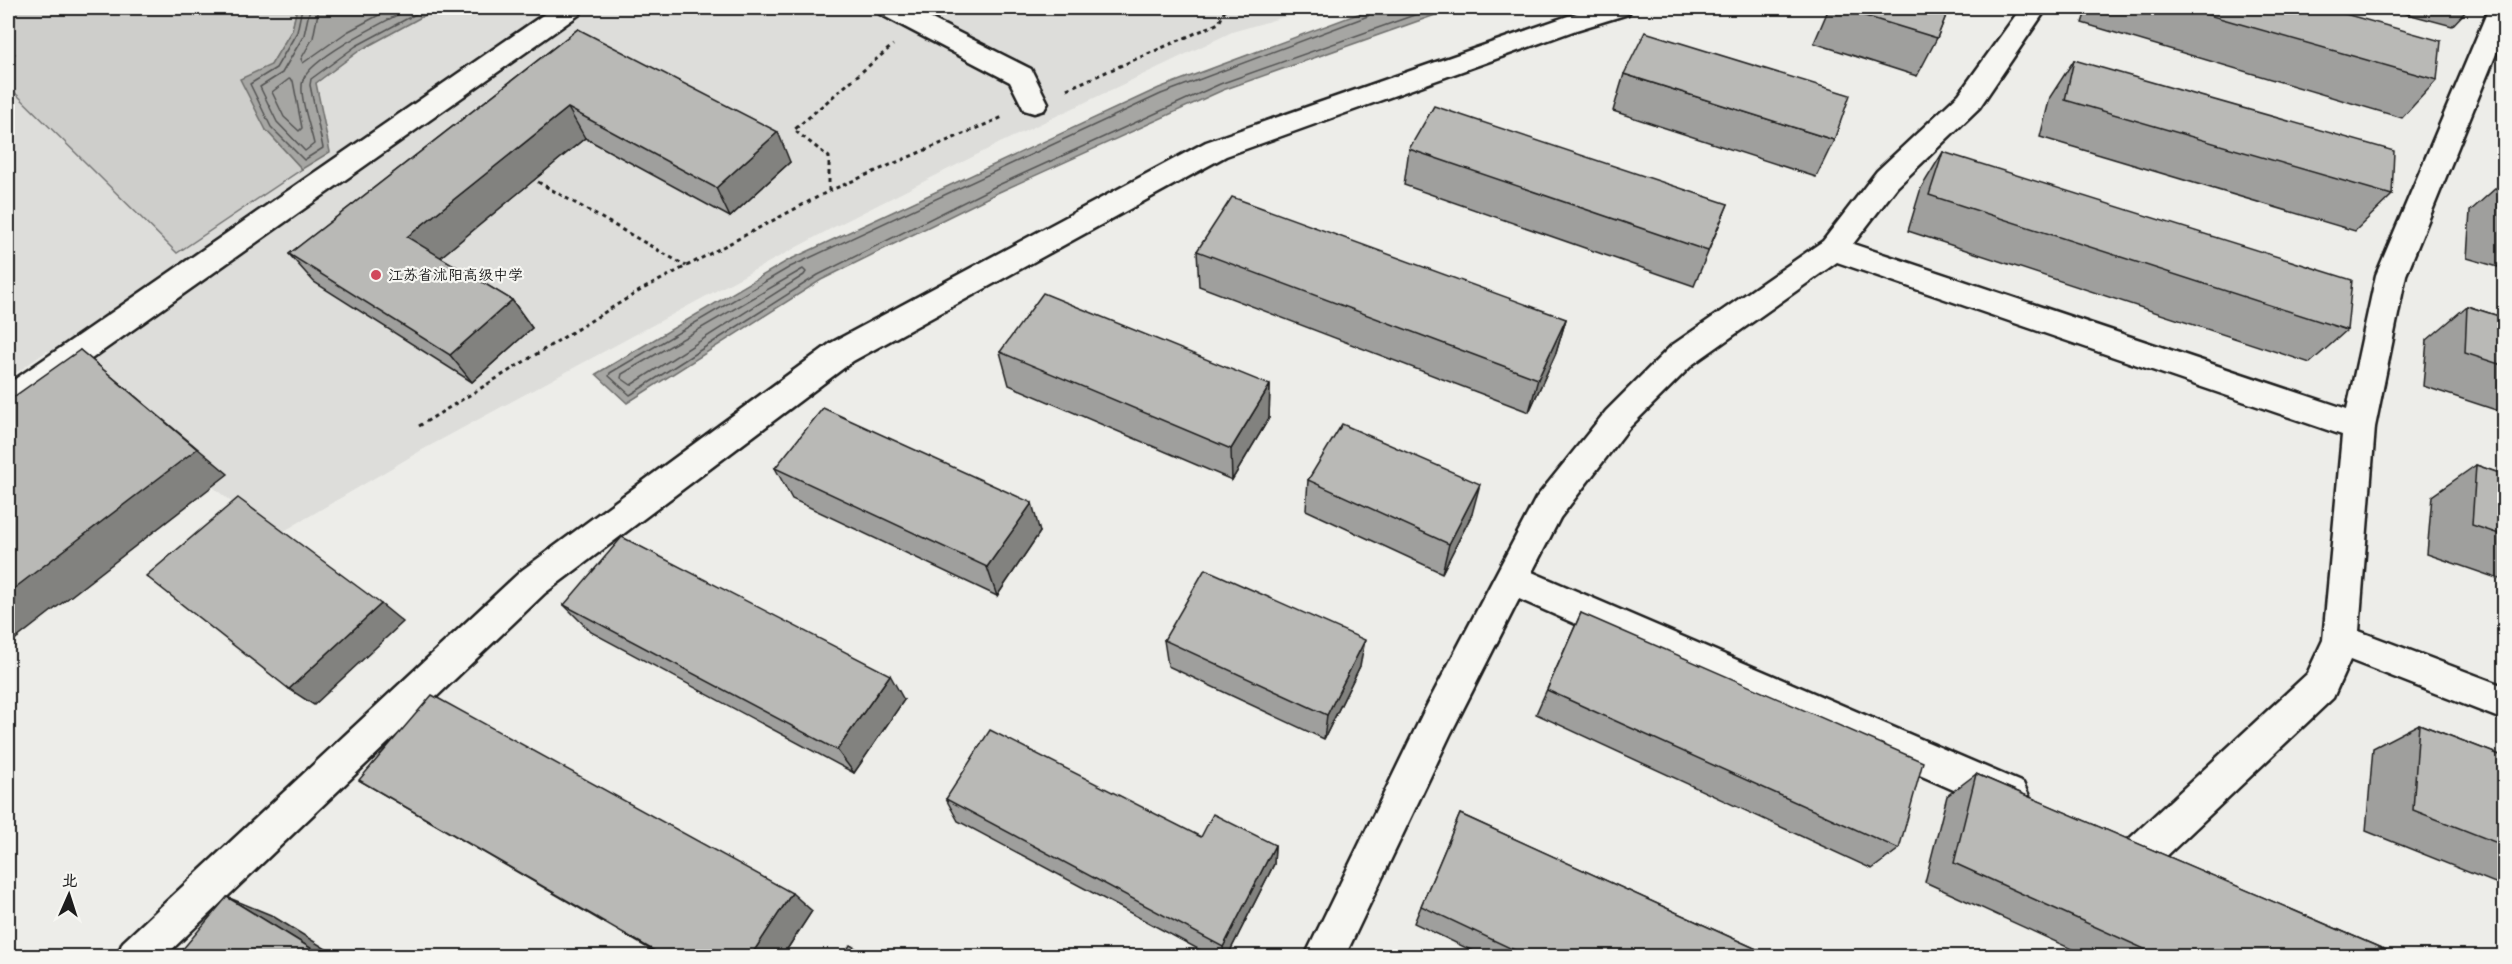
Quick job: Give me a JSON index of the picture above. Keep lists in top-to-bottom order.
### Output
{
  "places": ["江苏省沭阳高级中学"],
  "north": "top"
}
